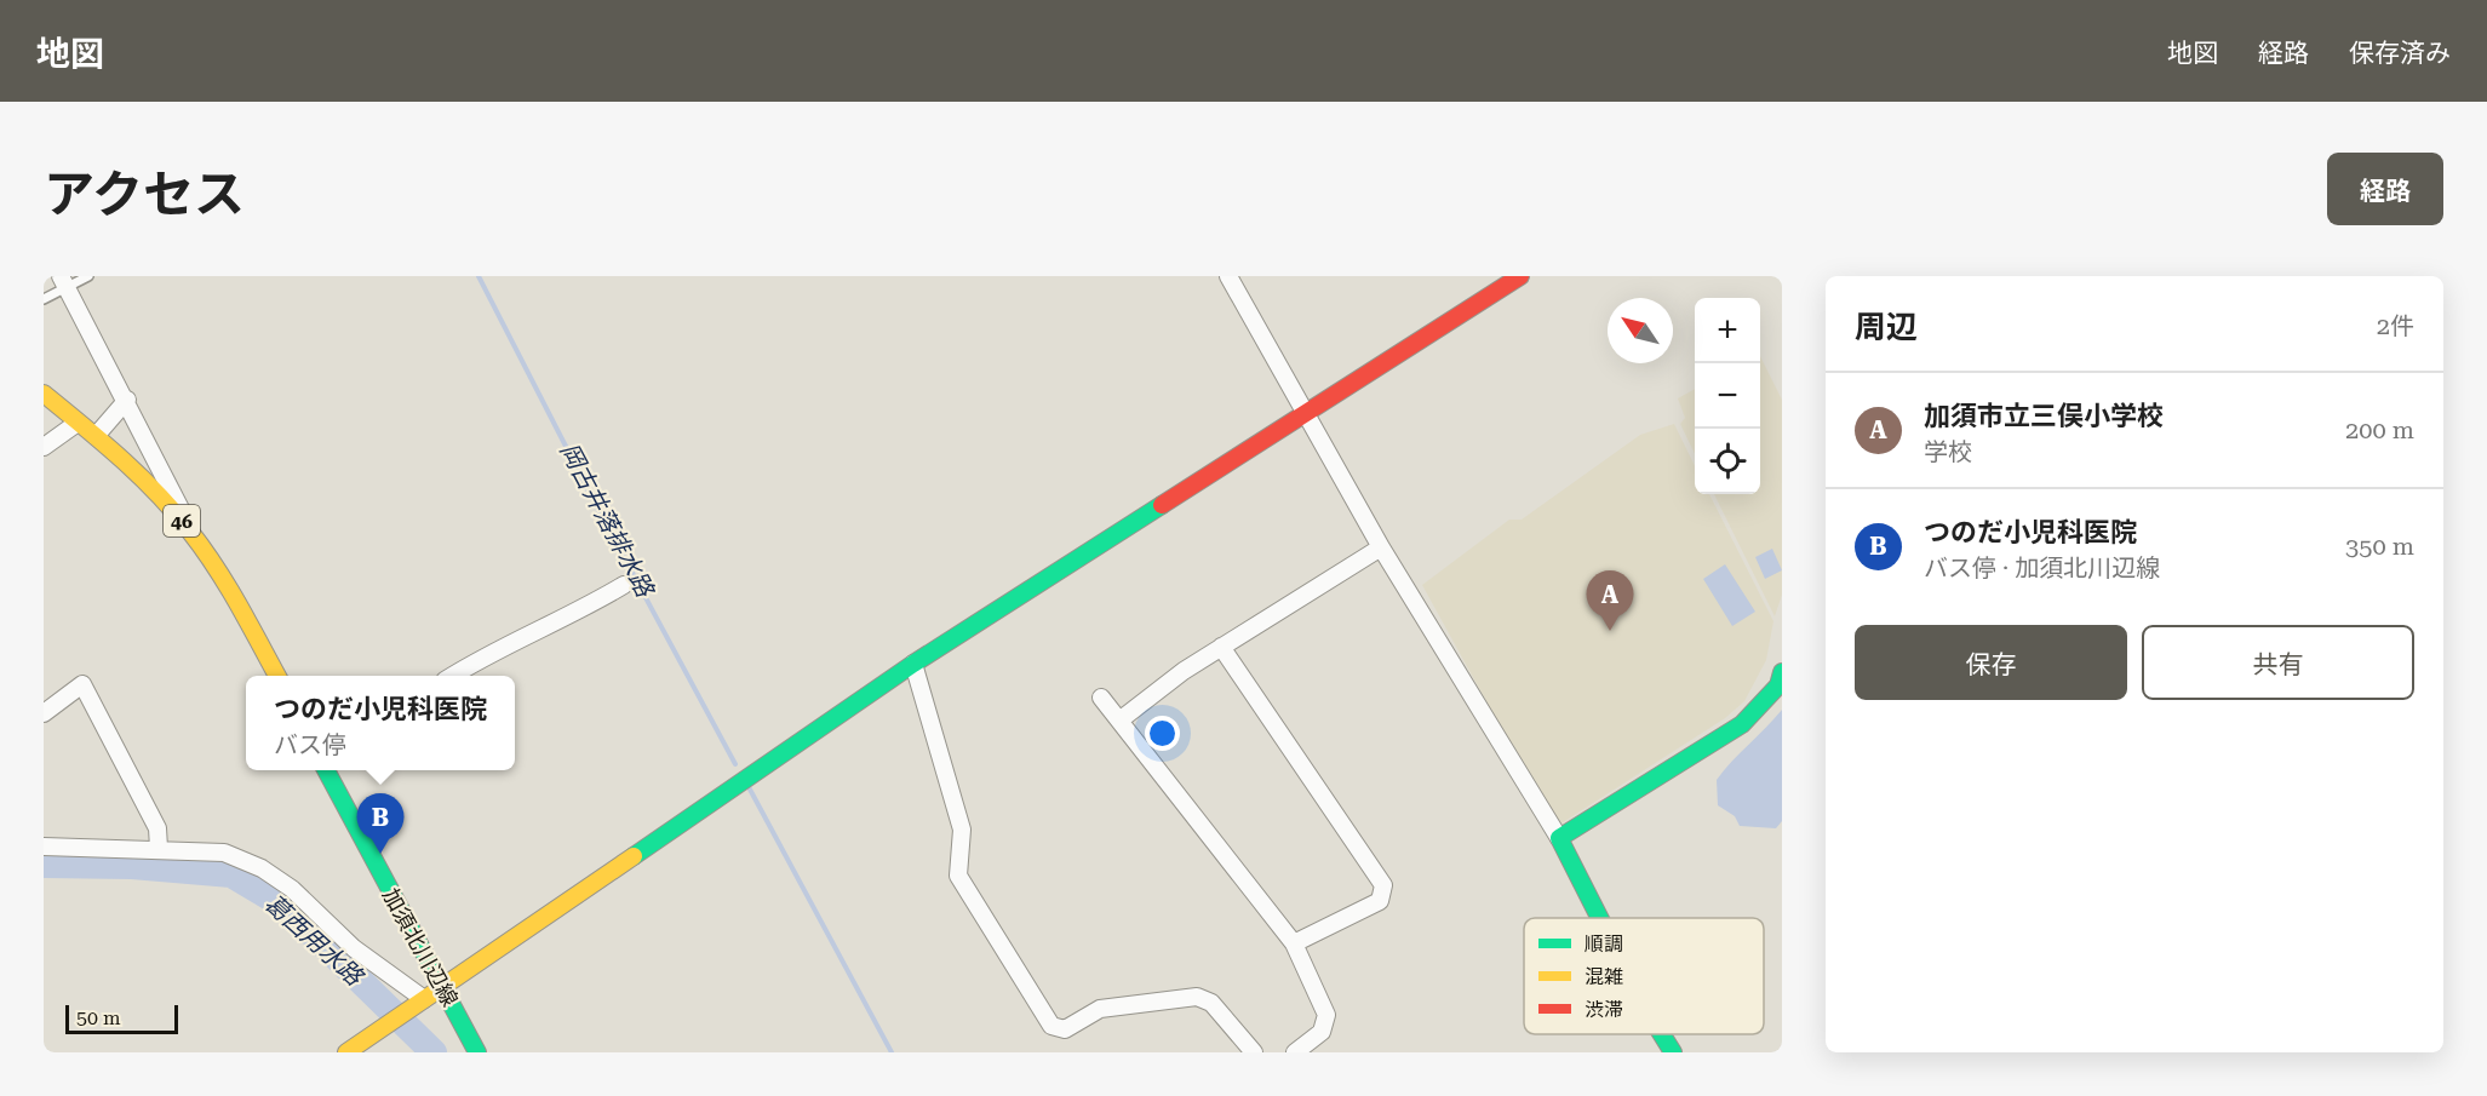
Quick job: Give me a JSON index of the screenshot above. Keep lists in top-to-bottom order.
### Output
{
  "streets": {
    "street": ["46", "加須北川辺線"]
  },
  "water": ["岡古井落排水路", "葛西用水路"],
  "legend": ["順調", "混雑", "渋滞"],
  "scale_bar": "50 m",
  "north": "top left",
  "page": {
    "header": "地図",
    "nav": ["地図", "経路", "保存済み"],
    "title": "アクセス",
    "buttons": [
      "経路",
      ["保存", "共有"]
    ],
    "heading": ["周辺", "2件"],
    "map_buttons": ["+", "−"],
    "list": [
      {
        "mark": "A",
        "name": "加須市立三俣小学校",
        "note": "学校",
        "value": "200 m"
      },
      {
        "mark": "B",
        "name": "つのだ小児科医院",
        "note": "バス停 · 加須北川辺線",
        "value": "350 m"
      }
    ],
    "pins": ["A", "B"],
    "popup": ["つのだ小児科医院", "バス停"],
    "scale": "50 m"
  }
}
